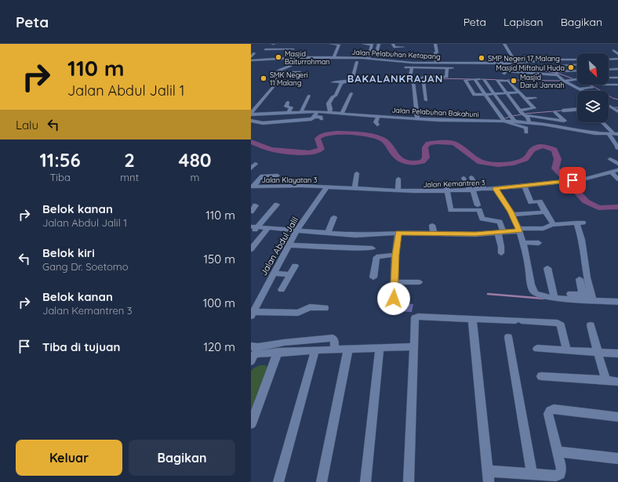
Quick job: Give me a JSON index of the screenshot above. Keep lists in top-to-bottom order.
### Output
{
  "streets": {
    "street": [
      "Jalan Pelabuhan Ketapang",
      "Jalan Pelabuhan Bakahuni",
      "Jalan Klayatan 3",
      "Jalan Kemantren 3",
      "Jalan Abdul Jalil"
    ]
  },
  "crossings": [
    ["Jalan Klayatan 3", "Jalan Kemantren 3"],
    ["Jalan Klayatan 3", "Jalan Abdul Jalil"],
    ["Jalan Kemantren 3", "Jalan Abdul Jalil"]
  ],
  "districts": ["BAKALANKRAJAN"],
  "places": [
    "Masjid Baiturrohman",
    "SMP Negeri 17 Malang",
    "Masjid Miftahul Huda",
    "SMK Negeri 11 Malang",
    "Masjid Darul Jannah"
  ],
  "north": "bottom right",
  "page": {
    "header": "Peta",
    "nav": ["Peta", "Lapisan", "Bagikan"],
    "turn": ["110 m", "Jalan Abdul Jalil 1"],
    "then": "Lalu",
    "eta": [
      "11:56",
      "Tiba",
      "2",
      "mnt",
      "480",
      "m"
    ],
    "list": [
      {
        "name": "Belok kanan",
        "note": "Jalan Abdul Jalil 1",
        "value": "110 m"
      },
      {
        "name": "Belok kiri",
        "note": "Gang Dr. Soetomo",
        "value": "150 m"
      },
      {
        "name": "Belok kanan",
        "note": "Jalan Kemantren 3",
        "value": "100 m"
      },
      {
        "name": "Tiba di tujuan",
        "value": "120 m"
      }
    ],
    "buttons": ["Keluar", "Bagikan"]
  }
}
